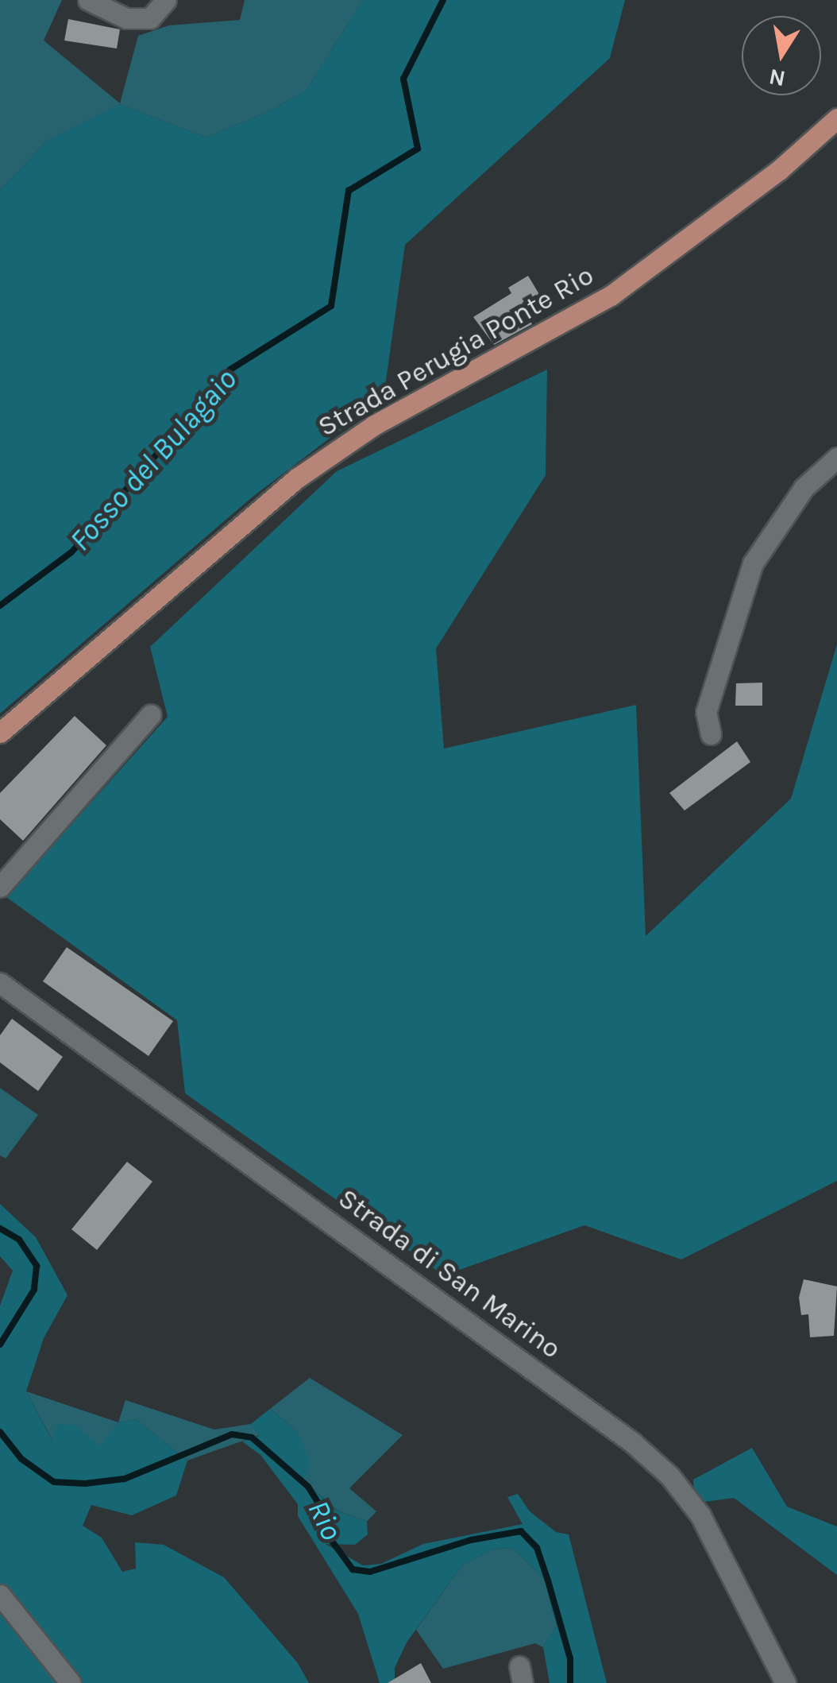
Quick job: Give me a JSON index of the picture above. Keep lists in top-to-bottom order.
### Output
{
  "streets": {
    "main road": ["Strada Perugia Ponte Rio"],
    "street": ["Strada di San Marino"]
  },
  "water": ["Fosso del Bulagaio", "Rio"],
  "north": "bottom"
}
